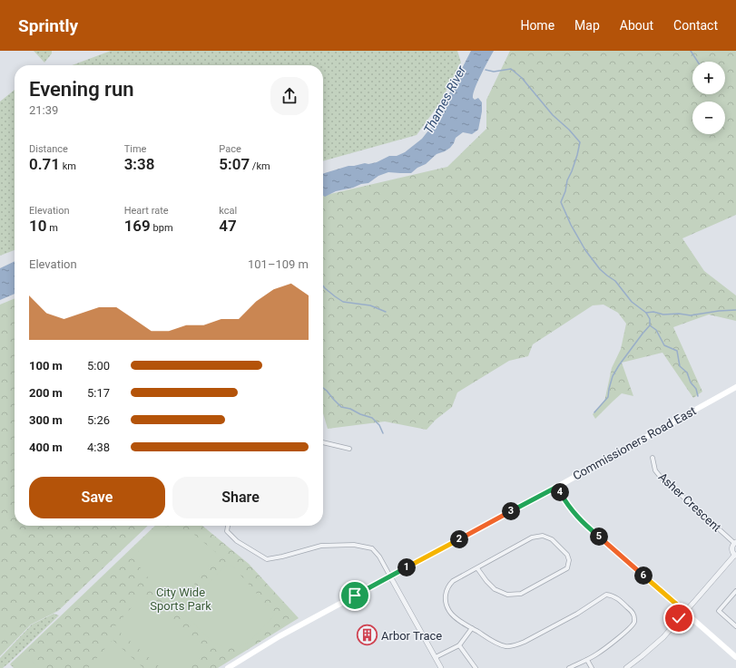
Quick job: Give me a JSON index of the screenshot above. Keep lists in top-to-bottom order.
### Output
{
  "streets": {
    "main road": ["Commissioners Road East"],
    "street": ["Asher Crescent"]
  },
  "water": ["Thames River"],
  "parks": ["City Wide Sports Park"],
  "places": {
    "building": ["Arbor Trace"]
  },
  "page": {
    "header": "Sprintly",
    "nav": [
      "Home",
      "Map",
      "About",
      "Contact"
    ],
    "map_buttons": ["+", "−"],
    "heading": ["Evening run", "21:39"],
    "stats": [
      ["Distance", "0.71 km"],
      ["Time", "3:38"],
      ["Pace", "5:07 /km"],
      ["Elevation", "10 m"],
      ["Heart rate", "169 bpm"],
      ["kcal", "47"]
    ],
    "chart": ["Elevation", "101–109 m"],
    "list": [
      {
        "name": "100 m",
        "note": "5:00"
      },
      {
        "name": "200 m",
        "note": "5:17"
      },
      {
        "name": "300 m",
        "note": "5:26"
      },
      {
        "name": "400 m",
        "note": "4:38"
      }
    ],
    "buttons": ["Save", "Share"],
    "pins": [
      "4",
      "3",
      "5",
      "2",
      "1",
      "6"
    ]
  }
}
